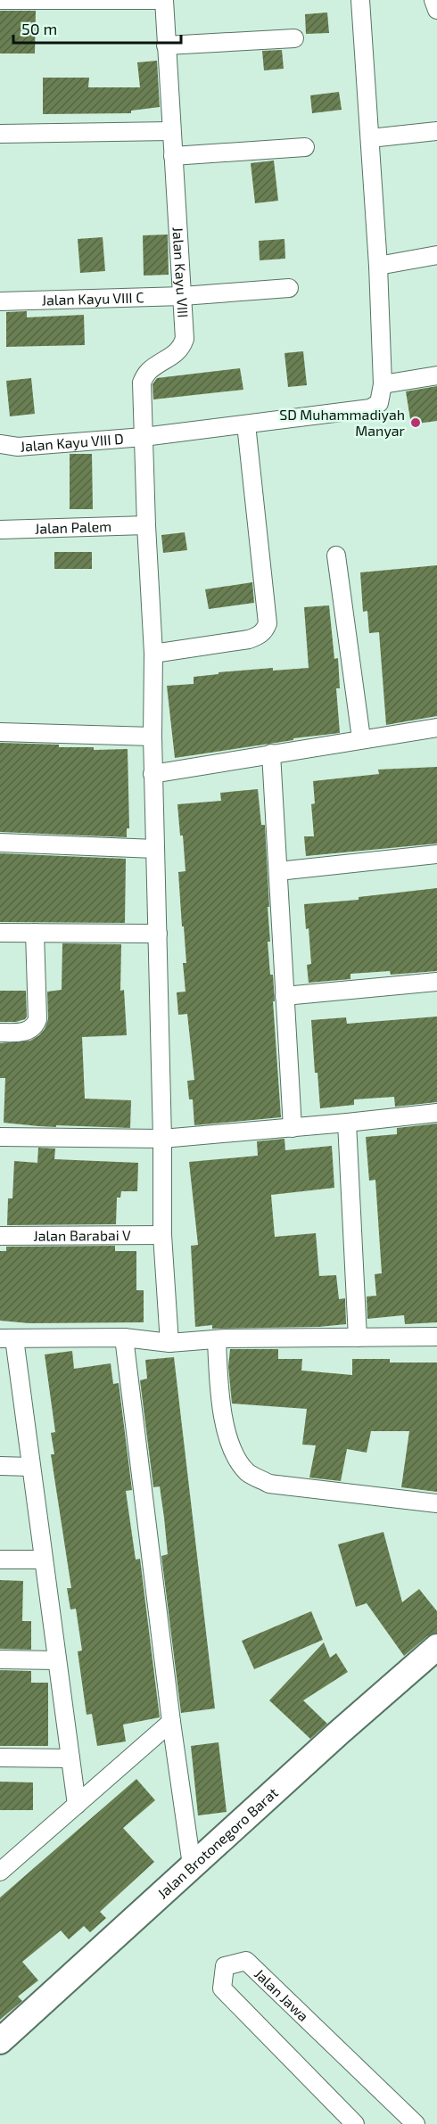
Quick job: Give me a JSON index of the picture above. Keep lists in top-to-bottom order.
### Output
{
  "streets": {
    "main road": ["Jalan Brotonegoro Barat"],
    "street": [
      "Jalan Kayu VIII",
      "Jalan Kayu VIII C",
      "Jalan Kayu VIII D",
      "Jalan Palem",
      "Jalan Barabai V",
      "Jalan Jawa"
    ]
  },
  "crossings": [
    ["Jalan Kayu VIII", "Jalan Kayu VIII C"],
    ["Jalan Kayu VIII", "Jalan Kayu VIII D"],
    ["Jalan Kayu VIII", "Jalan Palem"],
    ["Jalan Kayu VIII", "Jalan Barabai V"]
  ],
  "places": ["SD Muhammadiyah Manyar"],
  "scale_bar": "50 m"
}
